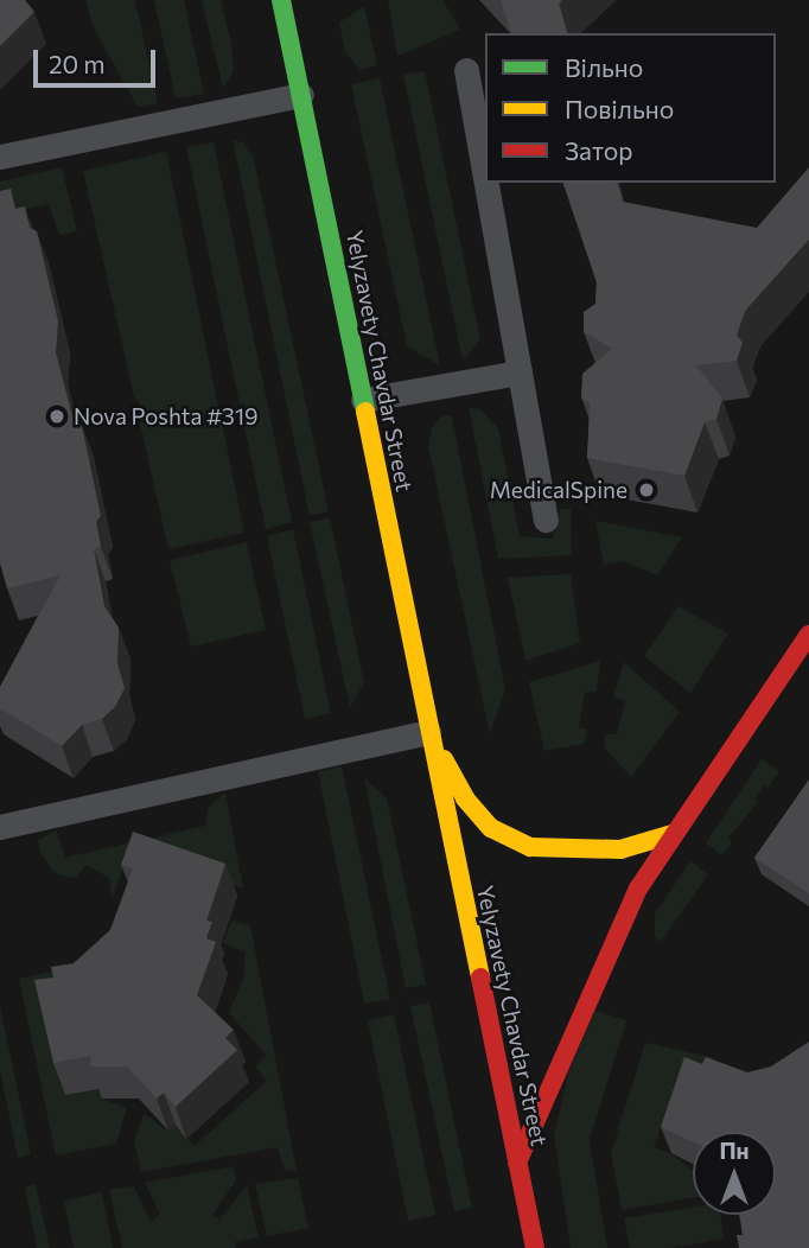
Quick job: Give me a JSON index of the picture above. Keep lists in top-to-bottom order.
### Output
{
  "streets": {
    "street": ["Yelyzavety Chavdar Street"]
  },
  "places": ["Nova Poshta #319", "MedicalSpine"],
  "legend": ["Вільно", "Повільно", "Затор"],
  "scale_bar": "20 m",
  "north": "top"
}
